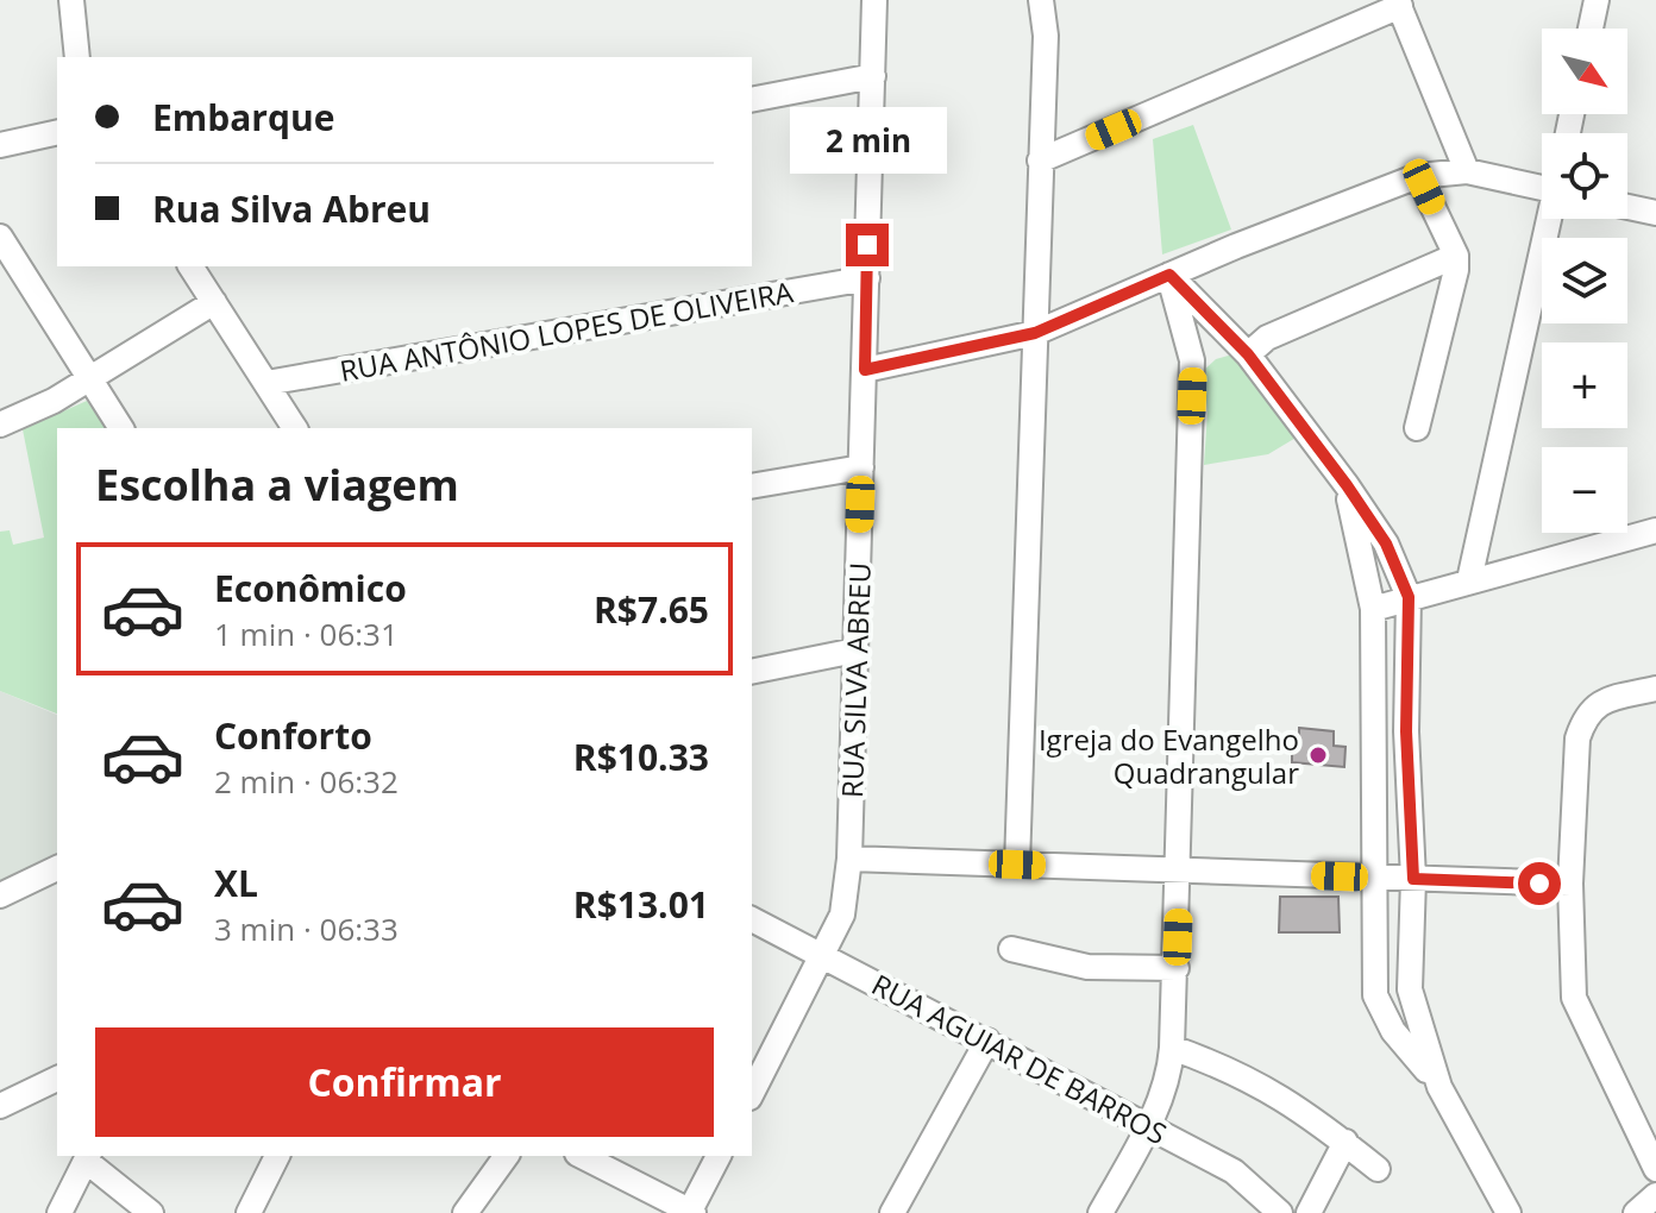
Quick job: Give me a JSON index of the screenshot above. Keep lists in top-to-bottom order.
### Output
{
  "streets": {
    "street": ["RUA ANTÔNIO LOPES DE OLIVEIRA", "RUA SILVA ABREU", "RUA AGUIAR DE BARROS"]
  },
  "crossings": [
    ["RUA ANTÔNIO LOPES DE OLIVEIRA", "RUA SILVA ABREU"],
    ["RUA SILVA ABREU", "RUA AGUIAR DE BARROS"]
  ],
  "places": ["Igreja do Evangelho Quadrangular"],
  "north": "bottom right",
  "page": {
    "map_buttons": ["+", "−"],
    "banner": ["Embarque", "Rua Silva Abreu"],
    "bubble": "2 min",
    "heading": "Escolha a viagem",
    "list": [
      {
        "name": "Econômico",
        "note": "1 min · 06:31",
        "value": "R$7.65"
      },
      {
        "name": "Conforto",
        "note": "2 min · 06:32",
        "value": "R$10.33"
      },
      {
        "name": "XL",
        "note": "3 min · 06:33",
        "value": "R$13.01"
      }
    ],
    "buttons": "Confirmar"
  }
}
